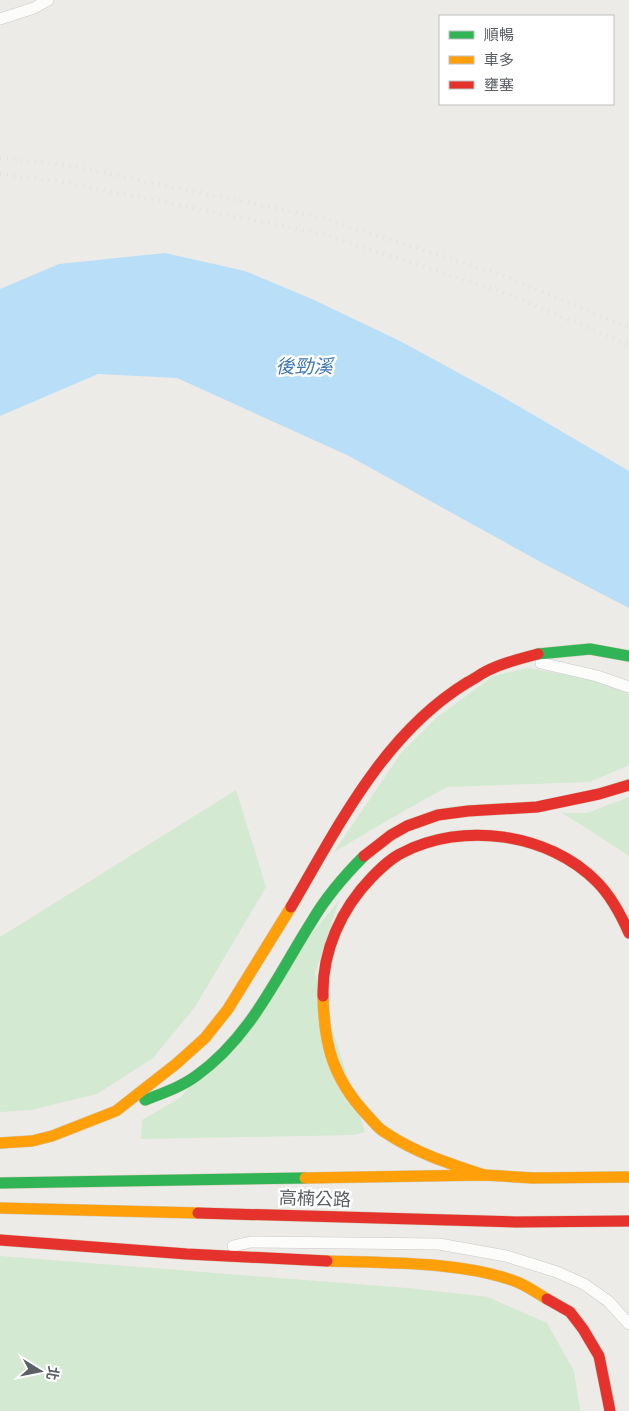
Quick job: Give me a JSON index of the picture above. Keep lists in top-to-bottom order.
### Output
{
  "streets": {
    "main road": ["高楠公路"]
  },
  "water": ["後勁溪"],
  "legend": ["順暢", "車多", "壅塞"],
  "north": "right"
}
